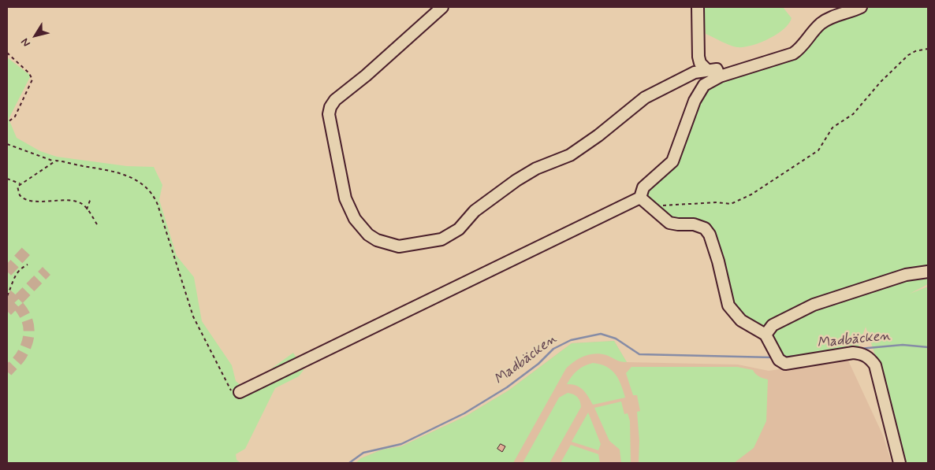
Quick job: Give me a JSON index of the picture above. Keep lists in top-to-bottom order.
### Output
{
  "water": ["Madbäcken"],
  "north": "bottom left"
}
